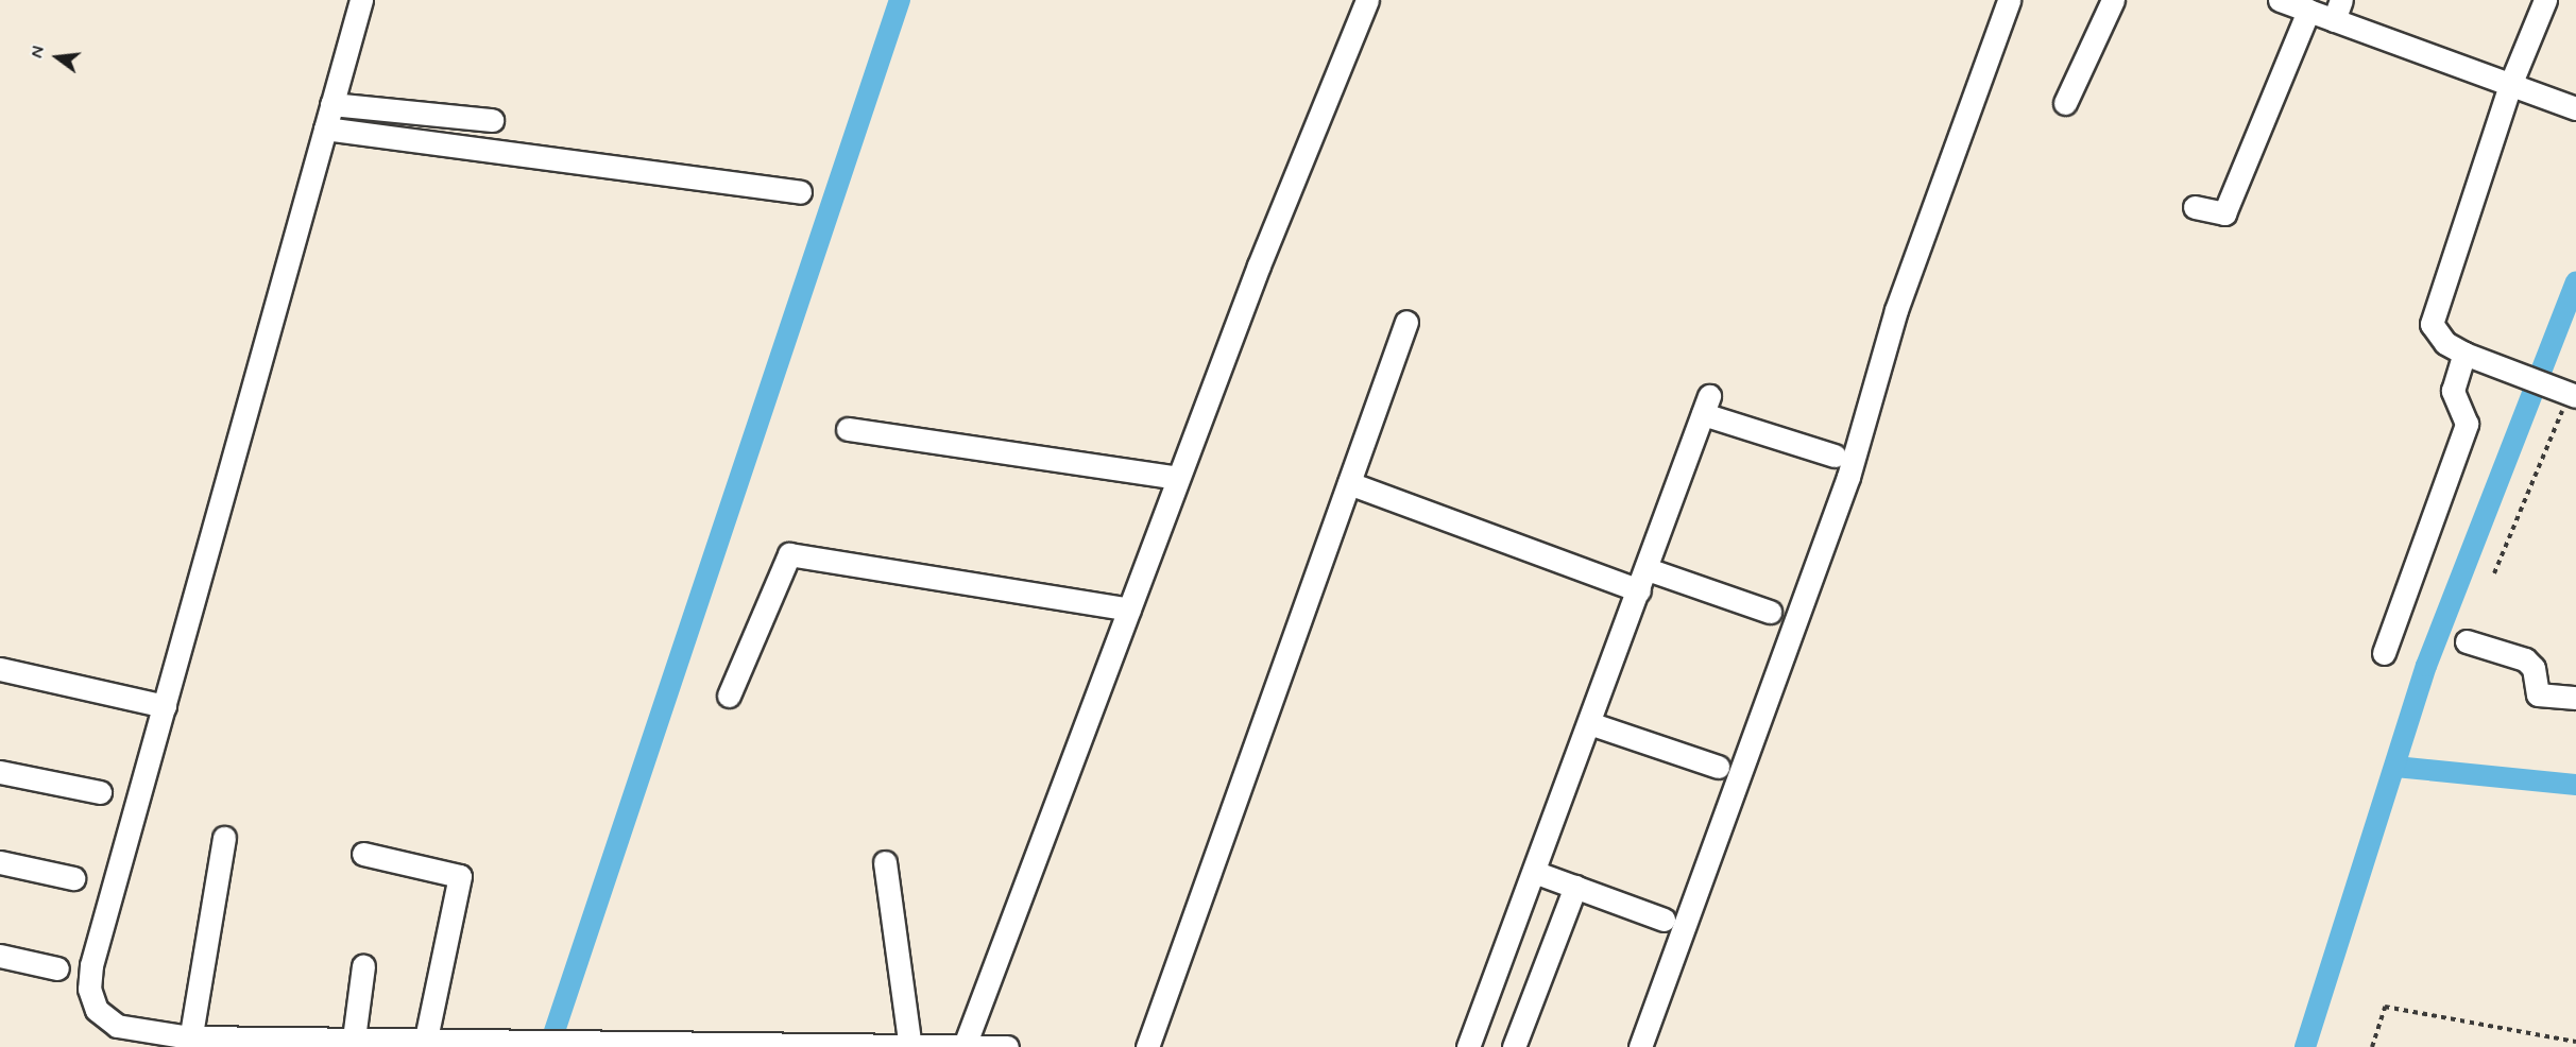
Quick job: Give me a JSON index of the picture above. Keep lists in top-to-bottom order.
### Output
{
  "north": "left"
}
